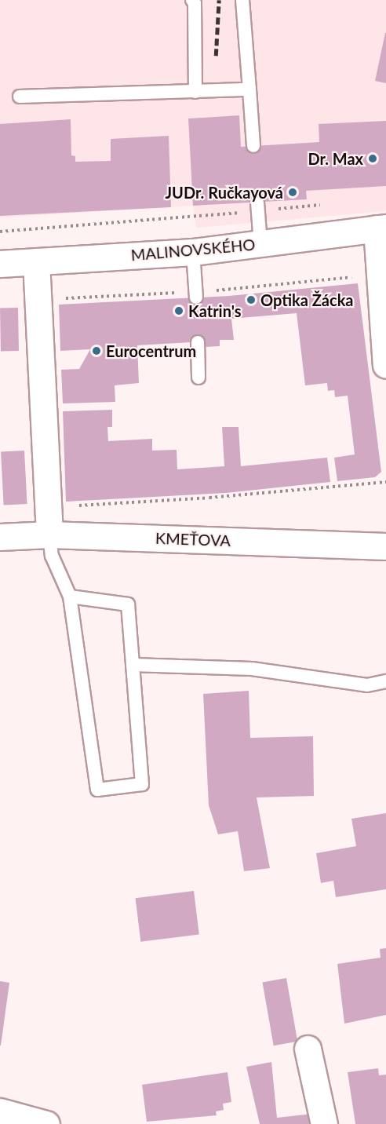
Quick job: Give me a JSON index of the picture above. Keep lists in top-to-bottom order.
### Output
{
  "streets": {
    "street": ["MALINOVSKÉHO", "KMEŤOVA"]
  },
  "places": [
    "Dr. Max",
    "JUDr. Ručkayová",
    "Optika Žácka",
    "Katrin's",
    "Eurocentrum"
  ]
}
